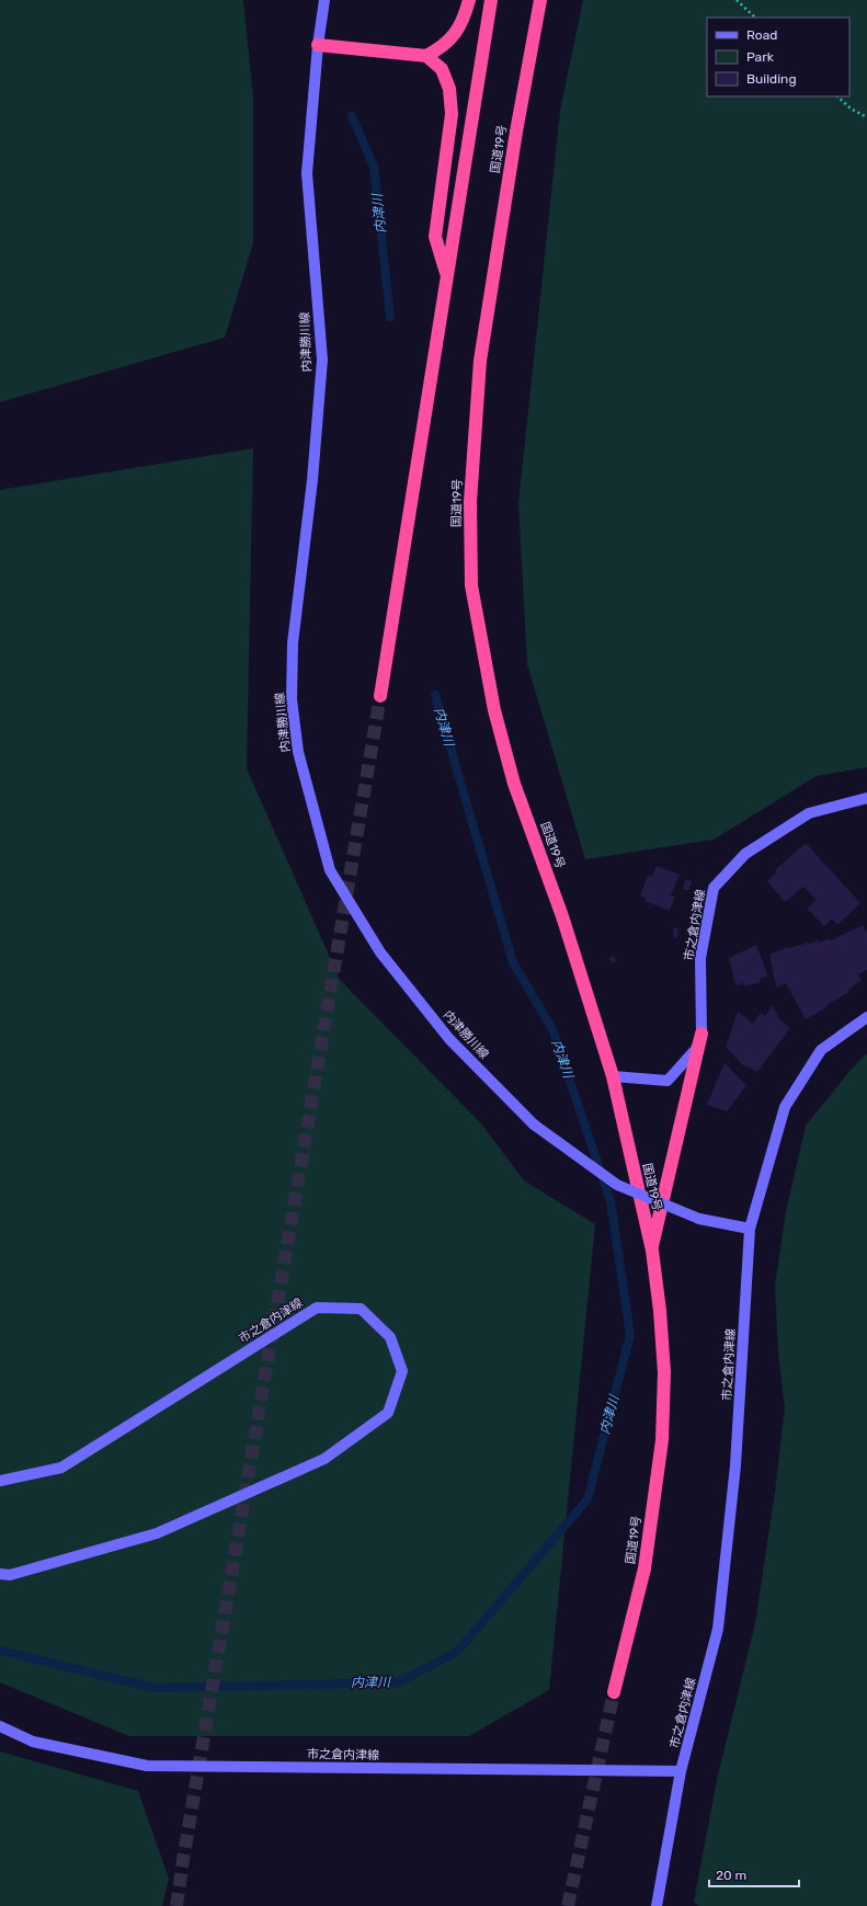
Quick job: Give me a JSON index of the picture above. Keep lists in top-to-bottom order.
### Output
{
  "streets": {
    "highway": ["国道19号"],
    "main road": ["内津勝川線", "市之倉内津線"]
  },
  "crossings": [
    ["国道19号", "市之倉内津線"],
    ["内津勝川線", "市之倉内津線"]
  ],
  "water": ["内津川"],
  "legend": ["Road", "Park", "Building"],
  "scale_bar": "20 m"
}
